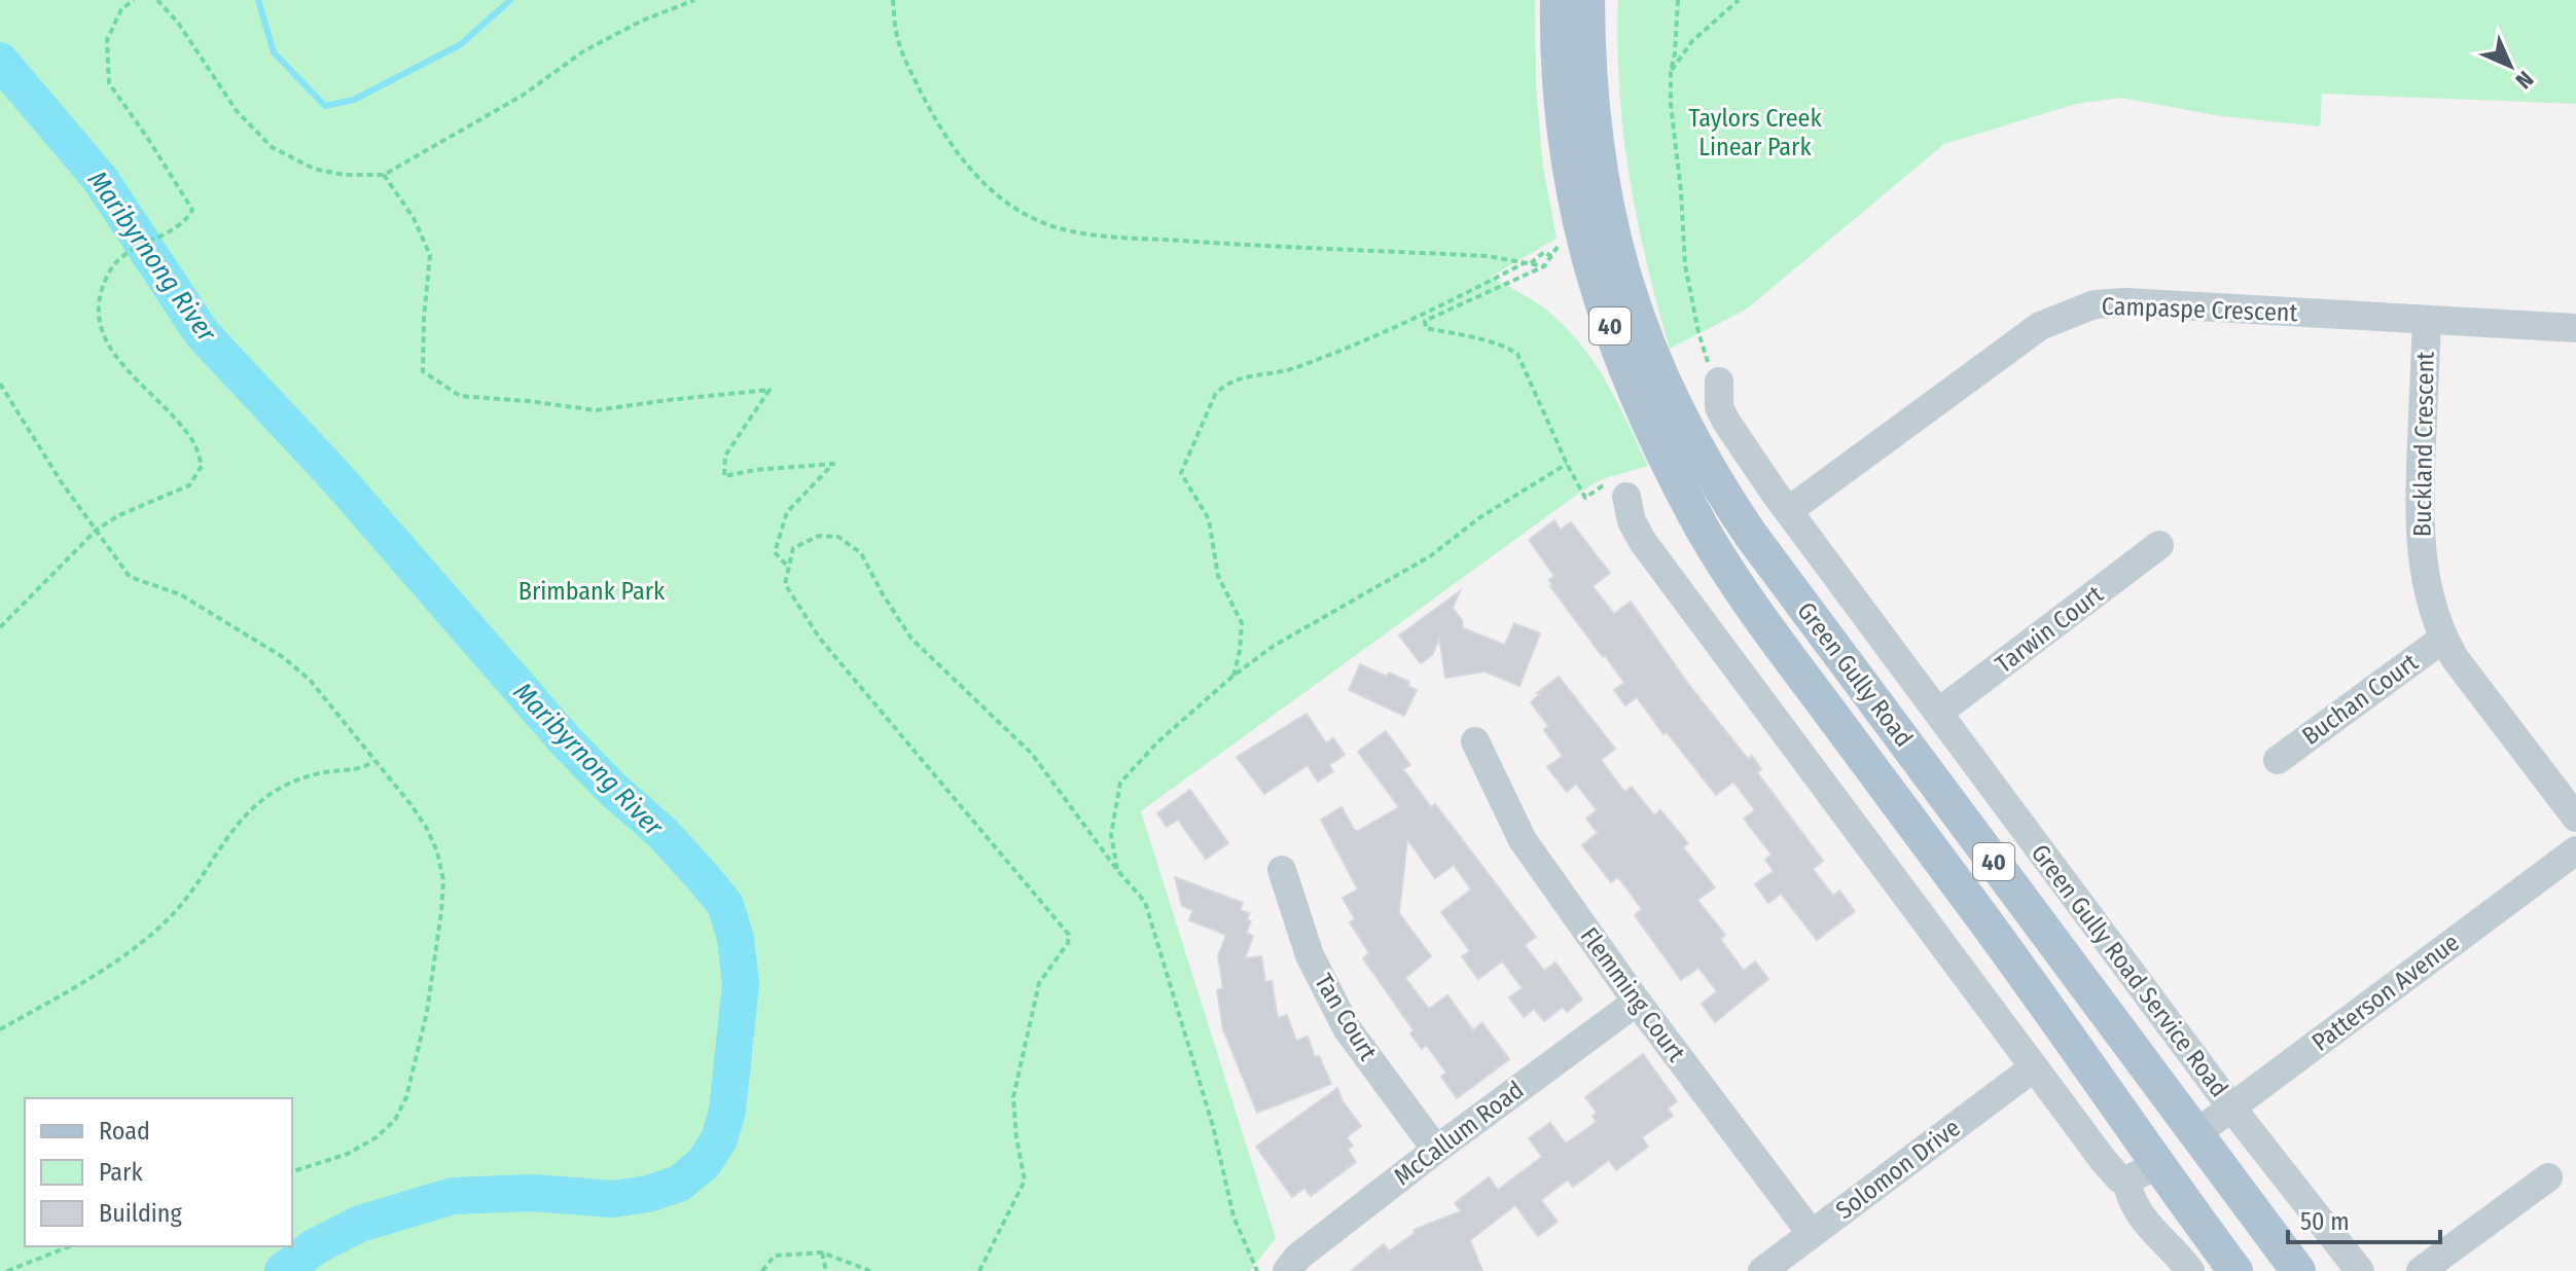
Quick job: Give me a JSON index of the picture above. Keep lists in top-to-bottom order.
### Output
{
  "streets": {
    "main road": ["40", "Green Gully Road"],
    "street": [
      "Campaspe Crescent",
      "Buckland Crescent",
      "Tarwin Court",
      "Buchan Court",
      "Green Gully Road Service Road",
      "Patterson Avenue",
      "Flemming Court",
      "Tan Court",
      "McCallum Road",
      "Solomon Drive"
    ]
  },
  "crossings": [
    ["Campaspe Crescent", "Buckland Crescent"],
    ["Campaspe Crescent", "Green Gully Road Service Road"],
    ["Buckland Crescent", "Buchan Court"],
    ["Tarwin Court", "Green Gully Road Service Road"],
    ["Green Gully Road", "Patterson Avenue"],
    ["Green Gully Road Service Road", "Patterson Avenue"],
    ["Flemming Court", "McCallum Road"],
    ["Flemming Court", "Solomon Drive"],
    ["Tan Court", "McCallum Road"]
  ],
  "water": ["Maribyrnong River"],
  "parks": ["Taylors Creek Linear Park", "Brimbank Park"],
  "legend": ["Road", "Park", "Building"],
  "scale_bar": "50 m",
  "north": "bottom right"
}
